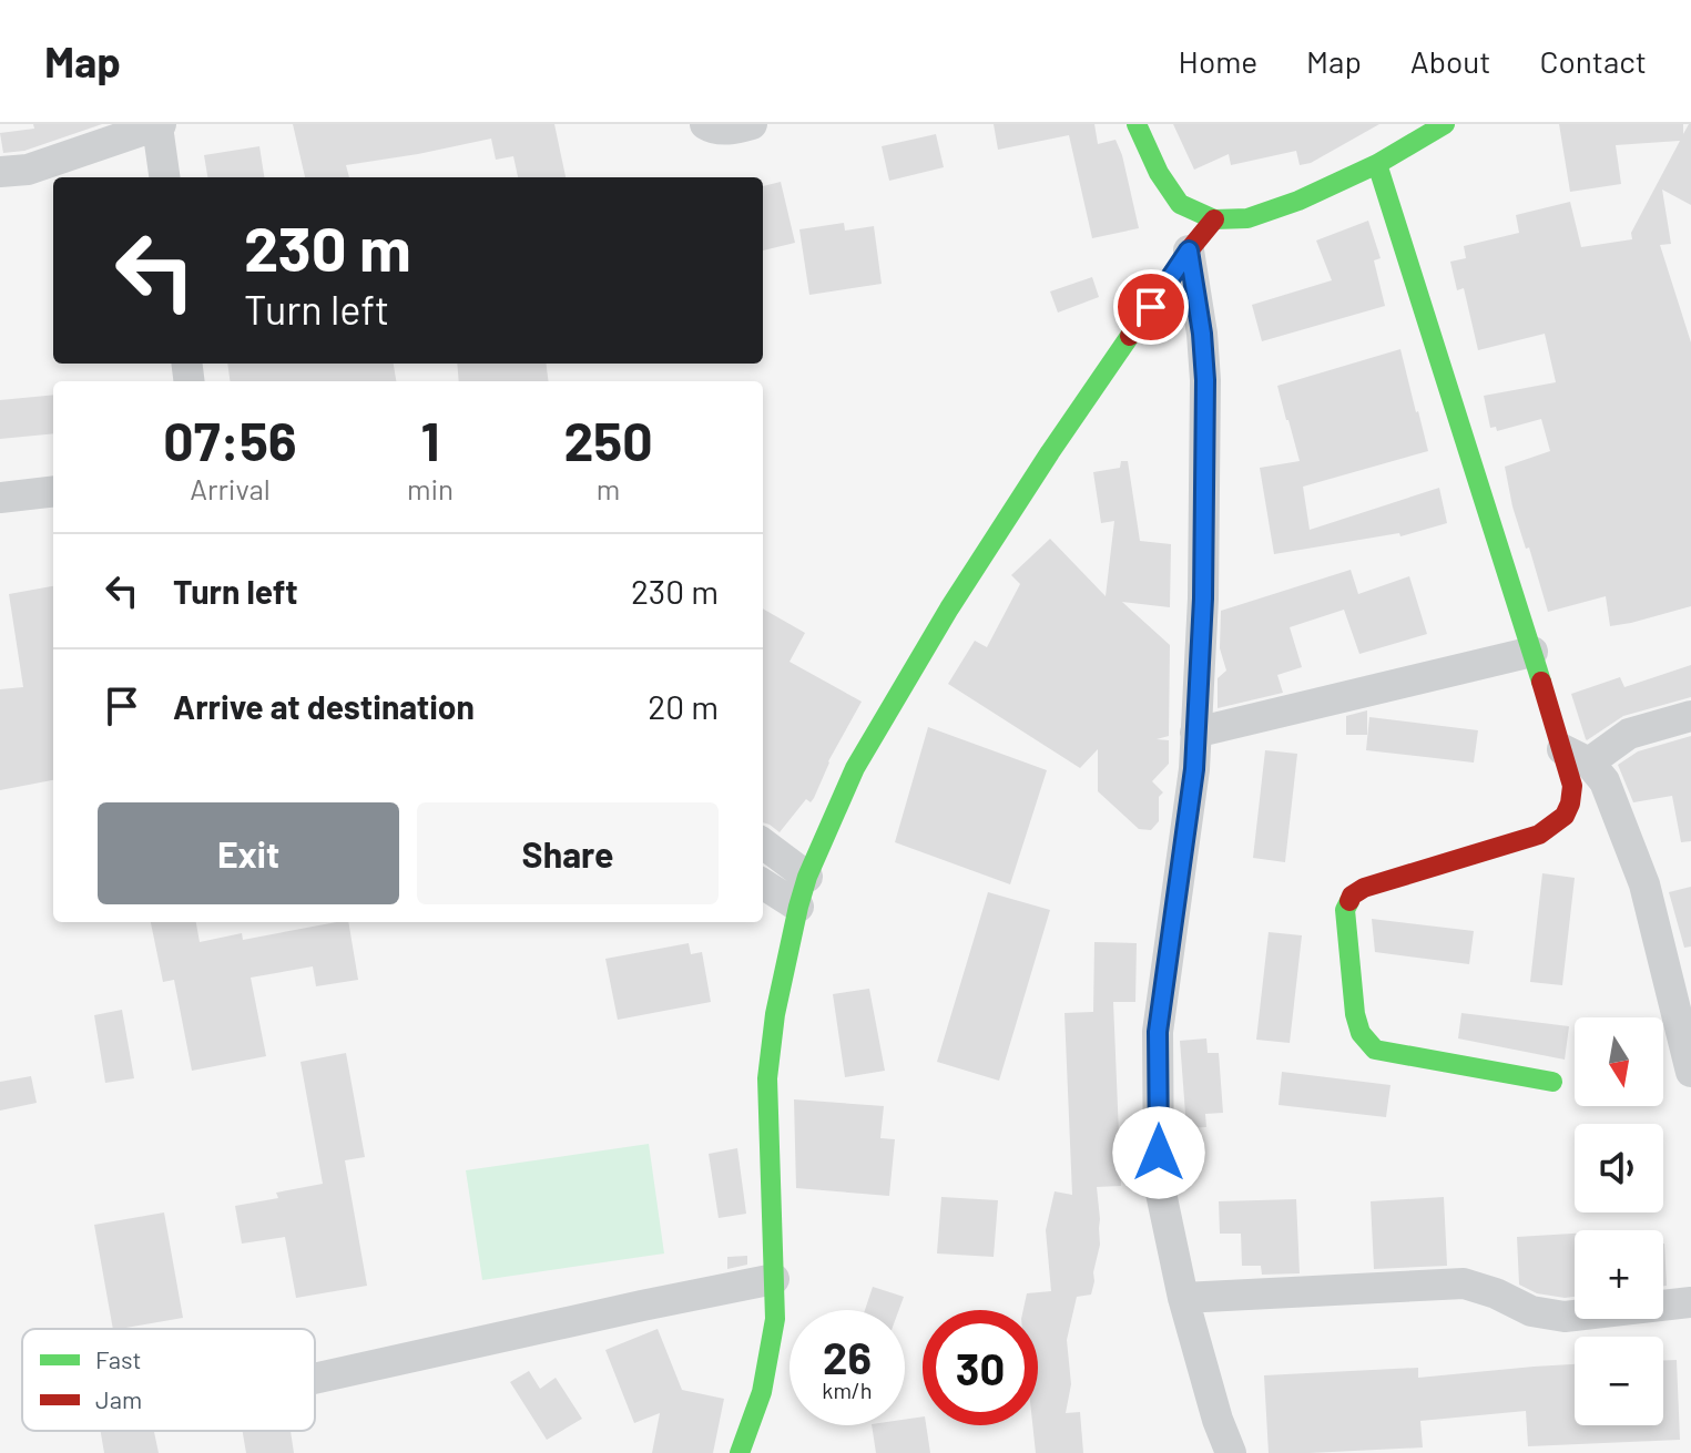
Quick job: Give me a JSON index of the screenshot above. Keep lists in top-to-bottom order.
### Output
{
  "legend": ["Fast", "Jam"],
  "north": "bottom",
  "page": {
    "header": "Map",
    "nav": [
      "Home",
      "Map",
      "About",
      "Contact"
    ],
    "turn": ["230 m", "Turn left"],
    "eta": [
      "07:56",
      "Arrival",
      "1",
      "min",
      "250",
      "m"
    ],
    "list": [
      {
        "name": "Turn left",
        "value": "230 m"
      },
      {
        "name": "Arrive at destination",
        "value": "20 m"
      }
    ],
    "buttons": ["Exit", "Share"],
    "map_buttons": ["+", "−"],
    "speed": "26 km/h",
    "limit": "30"
  }
}
